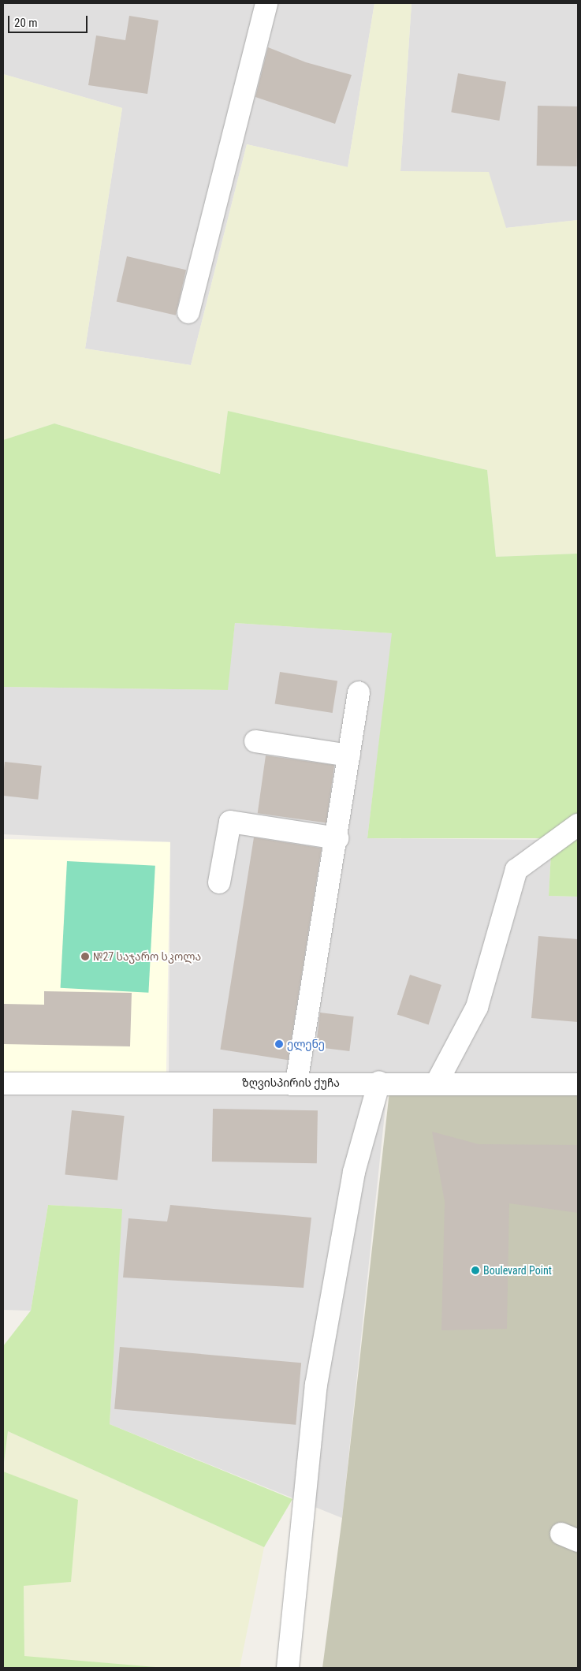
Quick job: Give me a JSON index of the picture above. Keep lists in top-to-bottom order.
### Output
{
  "streets": {
    "street": ["ზღვისპირის ქუჩა"]
  },
  "places": ["№27 საჯარო სკოლა", "ელენე", "Boulevard Point"],
  "scale_bar": "20 m"
}
